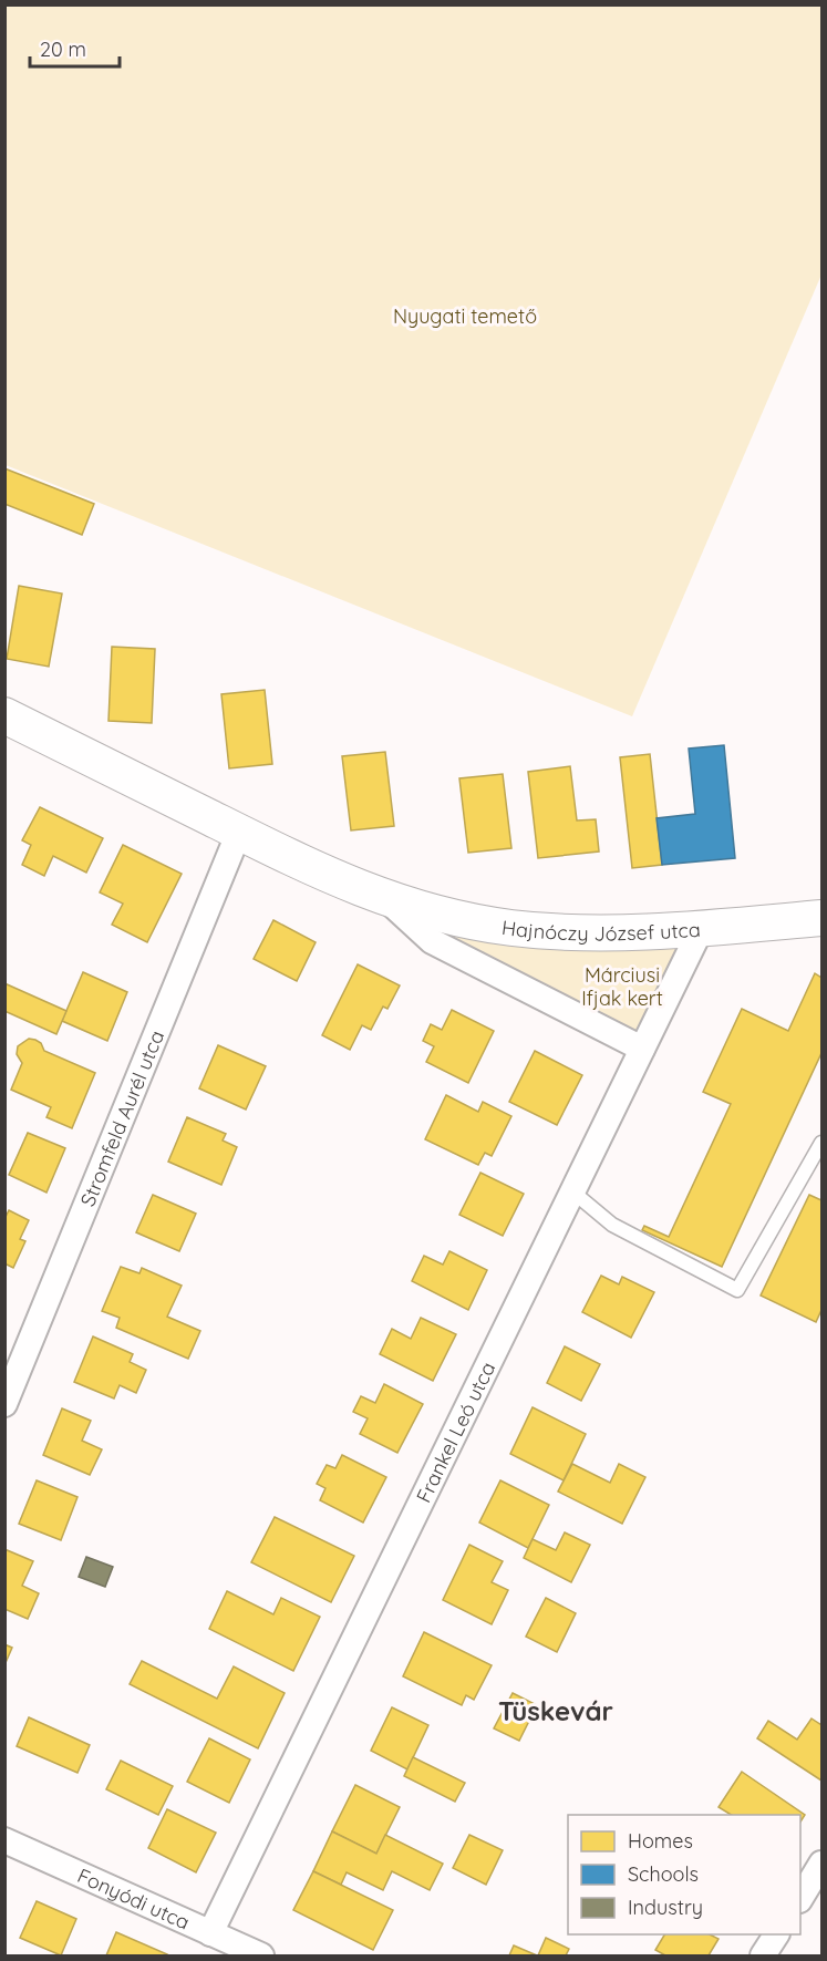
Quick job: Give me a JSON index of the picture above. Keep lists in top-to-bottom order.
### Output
{
  "streets": {
    "main road": ["Hajnóczy József utca"],
    "street": ["Stromfeld Aurél utca", "Frankel Leó utca", "Fonyódi utca"]
  },
  "crossings": [
    ["Hajnóczy József utca", "Stromfeld Aurél utca"],
    ["Hajnóczy József utca", "Frankel Leó utca"],
    ["Frankel Leó utca", "Fonyódi utca"]
  ],
  "districts": ["Tüskevár"],
  "parks": ["Nyugati temető", "Márciusi Ifjak kert"],
  "legend": ["Homes", "Schools", "Industry"],
  "scale_bar": "20 m"
}
